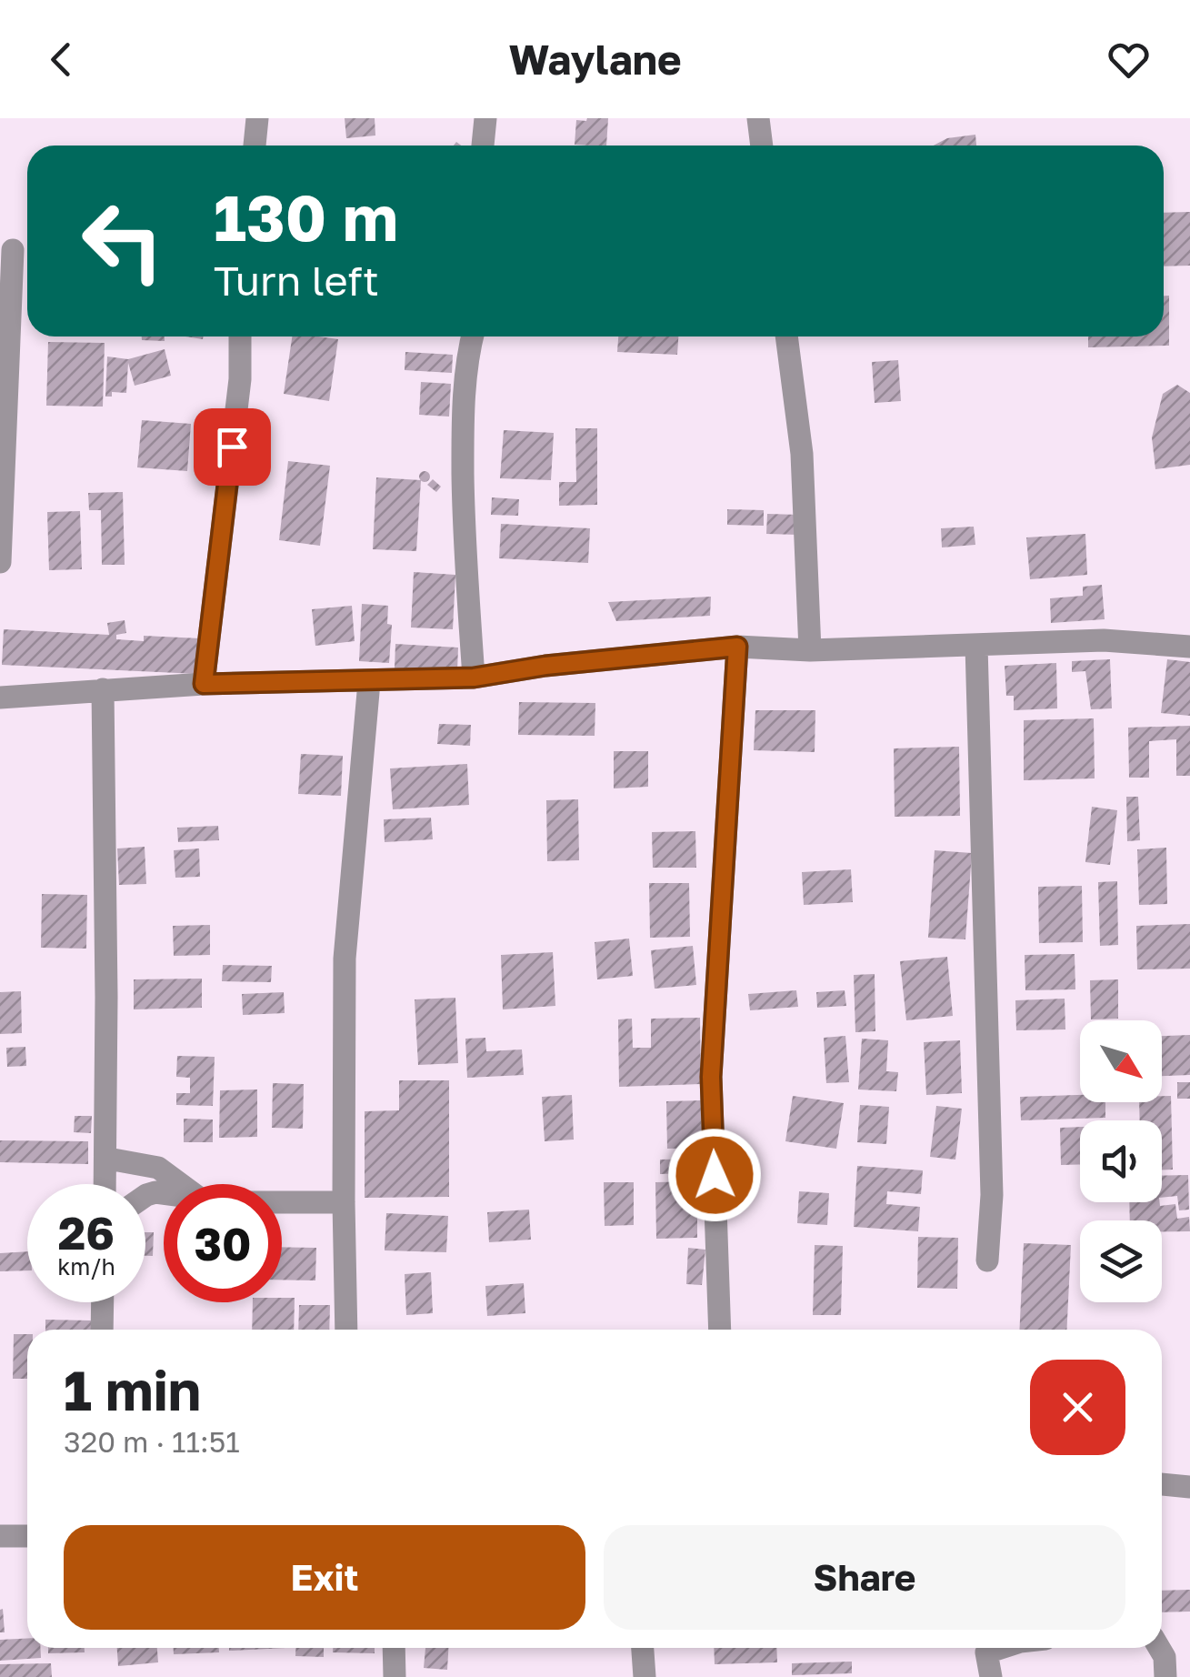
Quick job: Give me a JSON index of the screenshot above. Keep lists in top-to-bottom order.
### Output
{
  "north": "bottom right",
  "page": {
    "header": "Waylane",
    "turn": ["130 m", "Turn left"],
    "speed": "26 km/h",
    "limit": "30",
    "heading": ["1 min", "320 m · 11:51"],
    "buttons": ["Exit", "Share"]
  }
}
